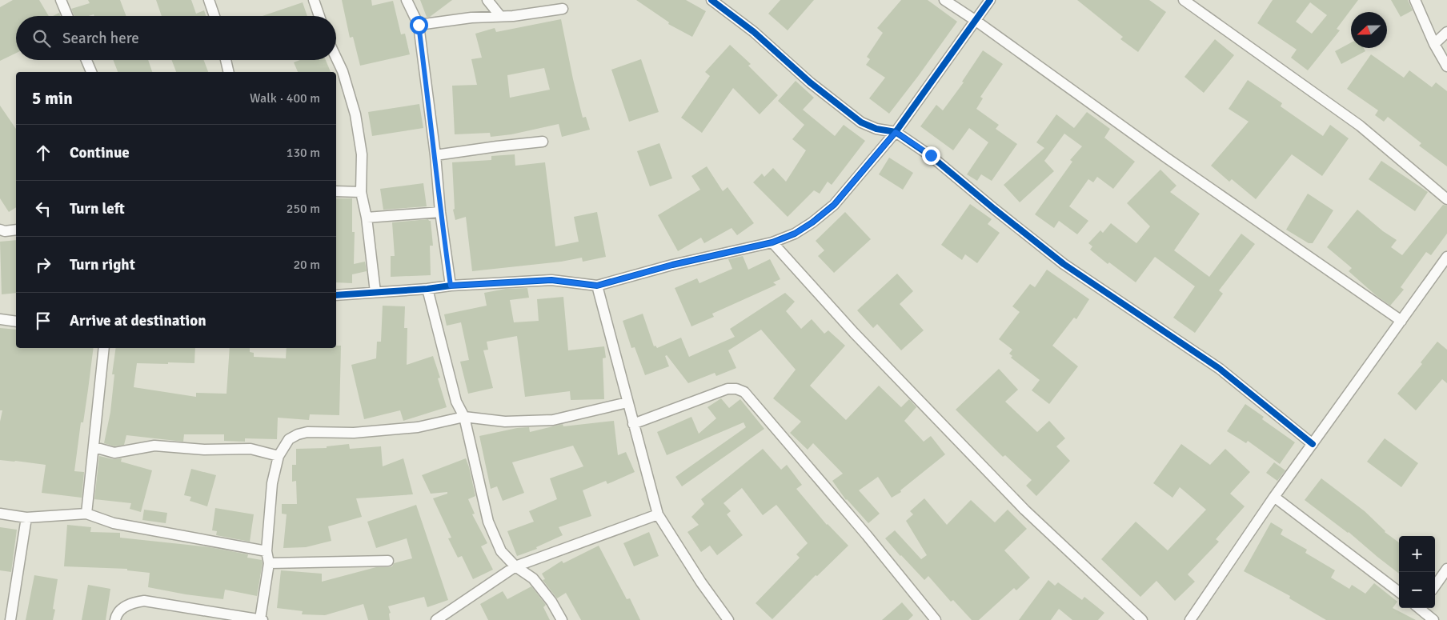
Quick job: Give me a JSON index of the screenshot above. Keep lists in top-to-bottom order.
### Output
{
  "north": "left",
  "page": {
    "search": "Search here",
    "heading": ["5 min", "Walk · 400 m"],
    "list": [
      ["Continue", "130 m"],
      ["Turn left", "250 m"],
      ["Turn right", "20 m"],
      "Arrive at destination"
    ],
    "map_buttons": ["+", "−"]
  }
}
